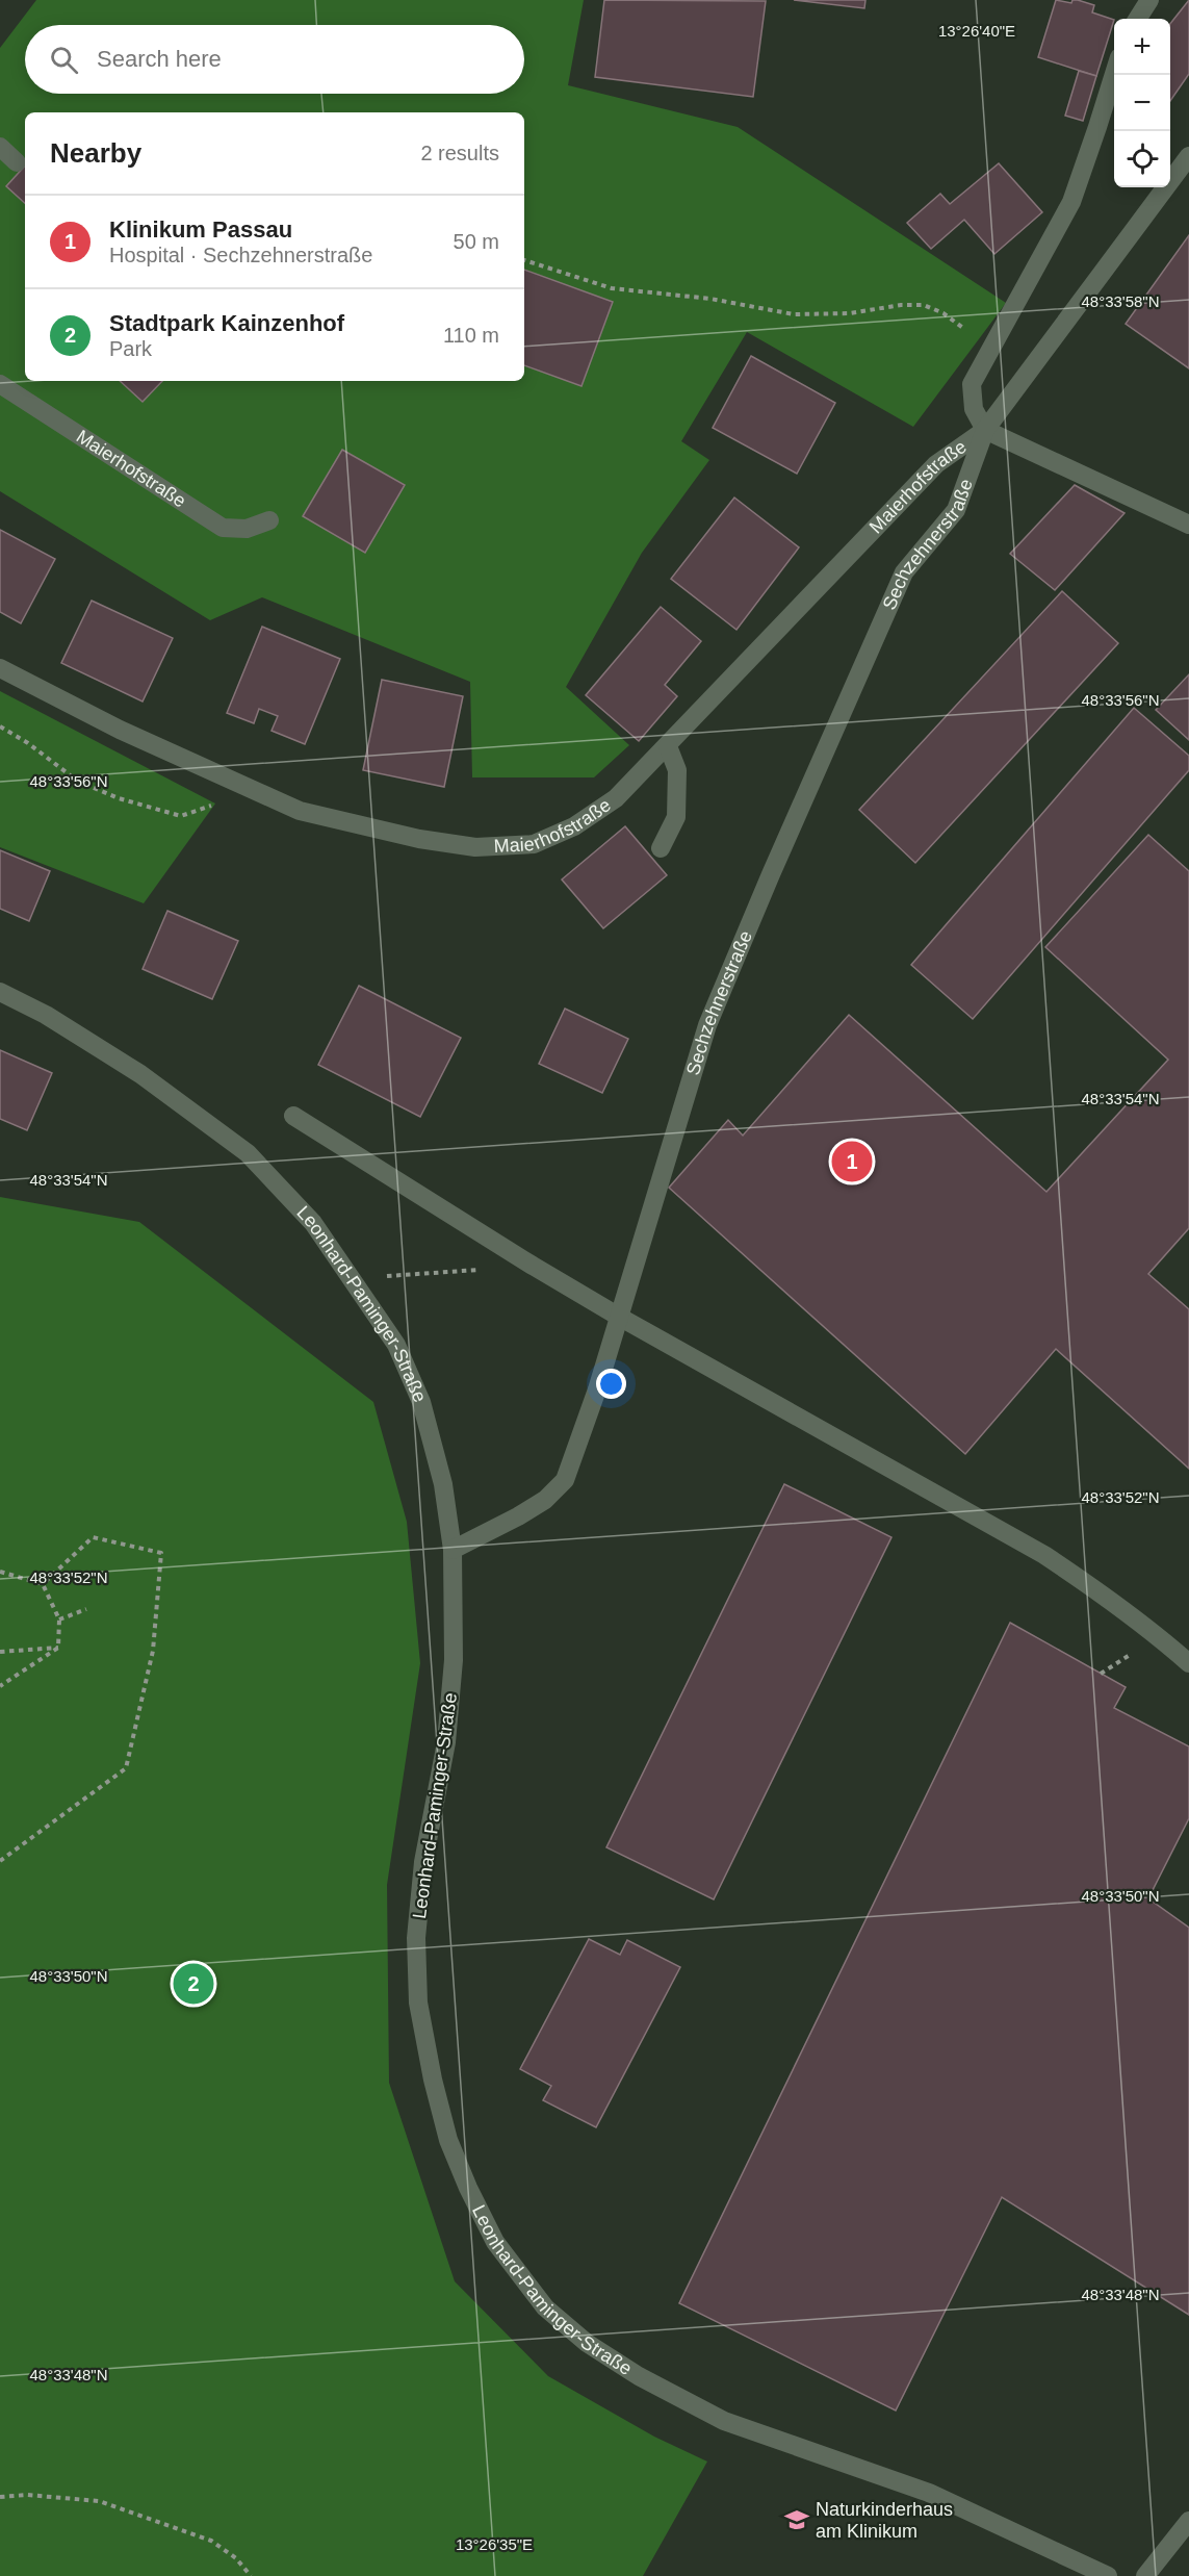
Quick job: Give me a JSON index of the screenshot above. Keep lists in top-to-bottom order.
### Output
{
  "streets": {
    "street": ["Maierhofstraße", "Sechzehnerstraße", "Leonhard-Paminger-Straße"]
  },
  "crossings": [
    ["Maierhofstraße", "Sechzehnerstraße"],
    ["Sechzehnerstraße", "Leonhard-Paminger-Straße"]
  ],
  "places": {
    "school or university": ["Naturkinderhaus am Klinikum"]
  },
  "page": {
    "map_buttons": ["+", "−"],
    "search": "Search here",
    "heading": ["Nearby", "2 results"],
    "list": [
      {
        "mark": "1",
        "name": "Klinikum Passau",
        "note": "Hospital · Sechzehnerstraße",
        "value": "50 m"
      },
      {
        "mark": "2",
        "name": "Stadtpark Kainzenhof",
        "note": "Park",
        "value": "110 m"
      }
    ],
    "pins": ["1", "2"]
  },
  "coordinates": [
    "13°26'40\"E",
    "48°33'58\"N",
    "48°33'56\"N",
    "48°33'54\"N",
    "48°33'52\"N",
    "48°33'50\"N",
    "48°33'48\"N",
    "13°26'35\"E"
  ]
}
